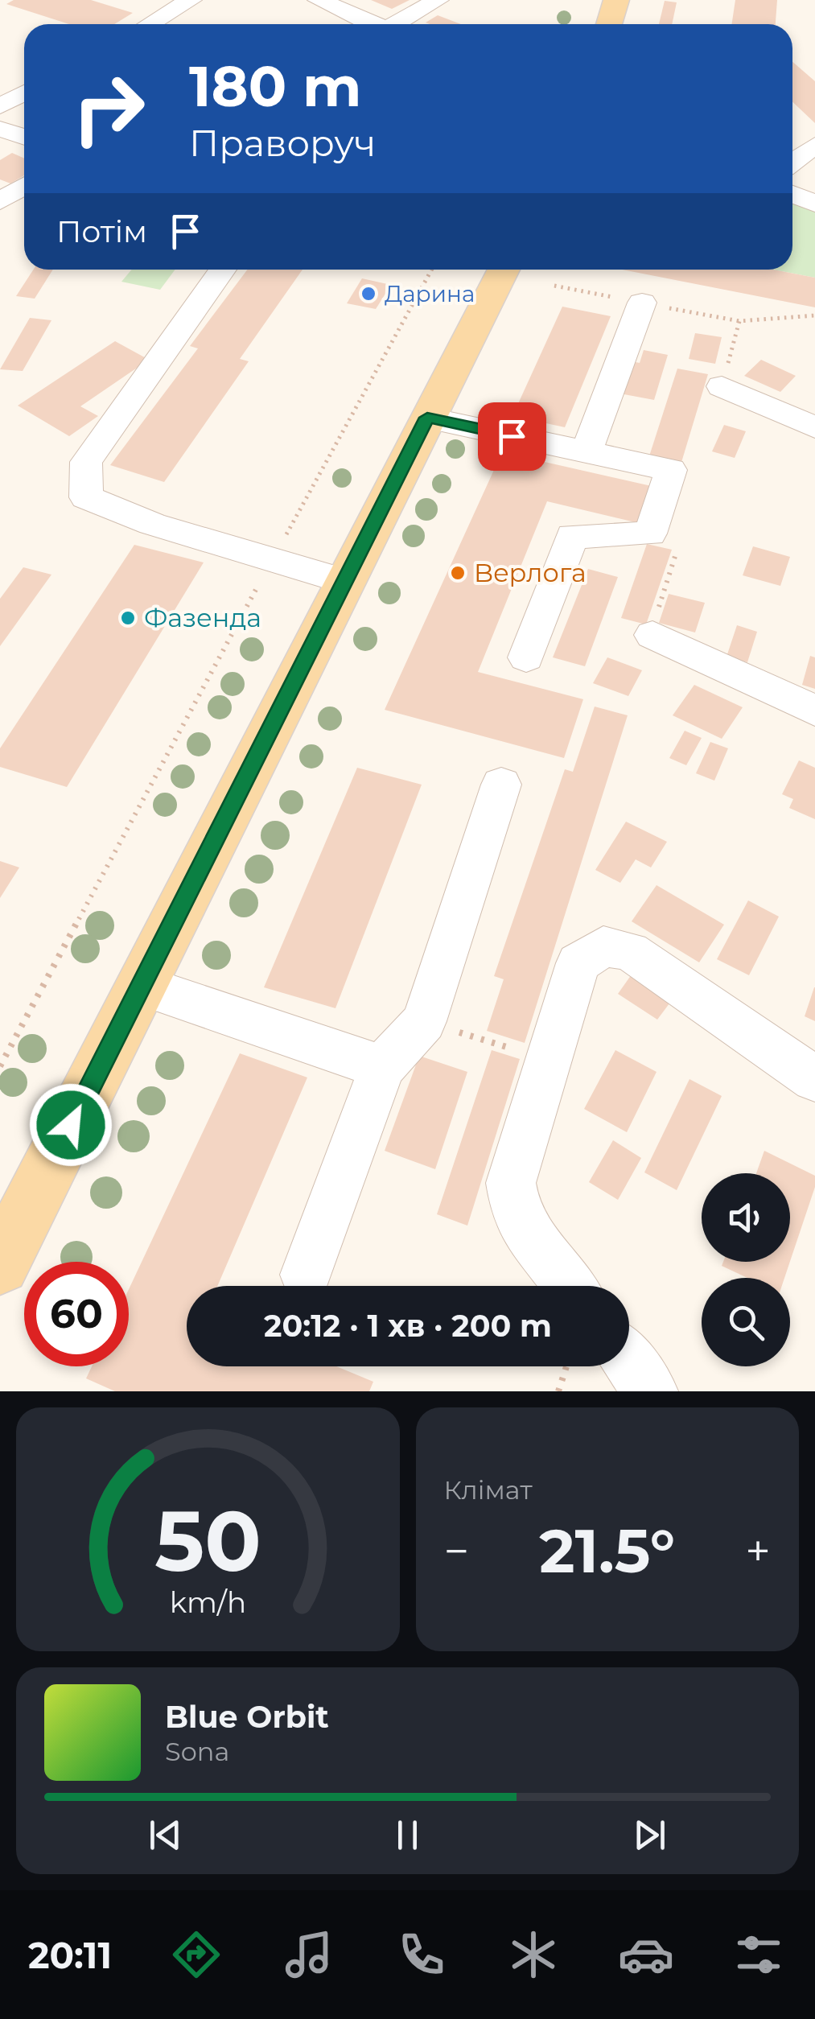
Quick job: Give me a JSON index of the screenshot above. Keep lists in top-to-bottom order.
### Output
{
  "places": ["Дарина", "Beрлога", "Фазенда"],
  "page": {
    "turn": ["180 m", "Праворуч"],
    "then": "Потім",
    "limit": "60",
    "trip": "20:12 · 1 хв · 200 m",
    "tile": "Клімат",
    "heat": ["−", "21.5°", "+"],
    "song": ["Blue Orbit", "Sona"],
    "tabs": "20:11",
    "gauge": ["50", "km/h"]
  }
}
